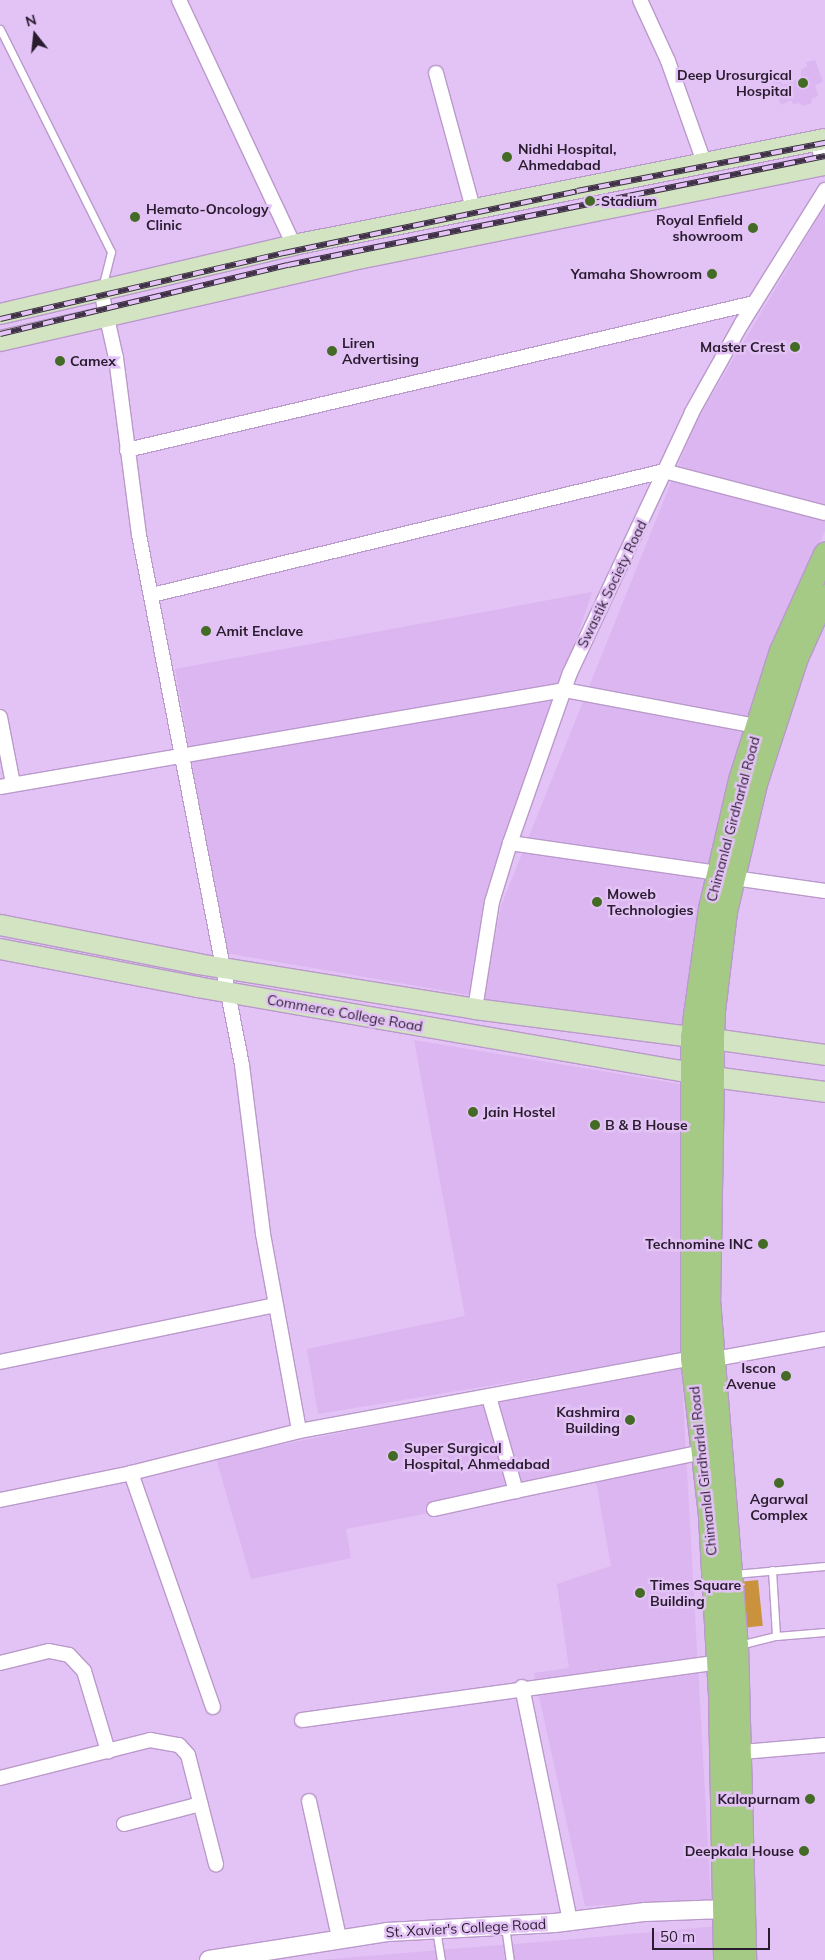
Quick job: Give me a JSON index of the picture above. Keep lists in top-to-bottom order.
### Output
{
  "streets": {
    "main road": ["Chimanlal Girdharlal Road", "Commerce College Road"],
    "street": ["Swastik Society Road", "St. Xavier's College Road"]
  },
  "crossings": [
    ["Swastik Society Road", "Commerce College Road"],
    ["Chimanlal Girdharlal Road", "Commerce College Road"],
    ["Chimanlal Girdharlal Road", "St. Xavier's College Road"]
  ],
  "places": [
    "Deep Urosurgical Hospital",
    "Nidhi Hospital, Ahmedabad",
    "Stadium",
    "Hemato-Oncology Clinic",
    "Royal Enfield showroom",
    "Yamaha Showroom",
    "Master Crest",
    "Liren Advertising",
    "Camex",
    "Amit Enclave",
    "Moweb Technologies",
    "Jain Hostel",
    "B & B House",
    "Technomine INC",
    "Iscon Avenue",
    "Kashmira Building",
    "Super Surgical Hospital, Ahmedabad",
    "Agarwal Complex",
    "Times Square Building",
    "Kalapurnam",
    "Deepkala House"
  ],
  "scale_bar": "50 m",
  "north": "top"
}
